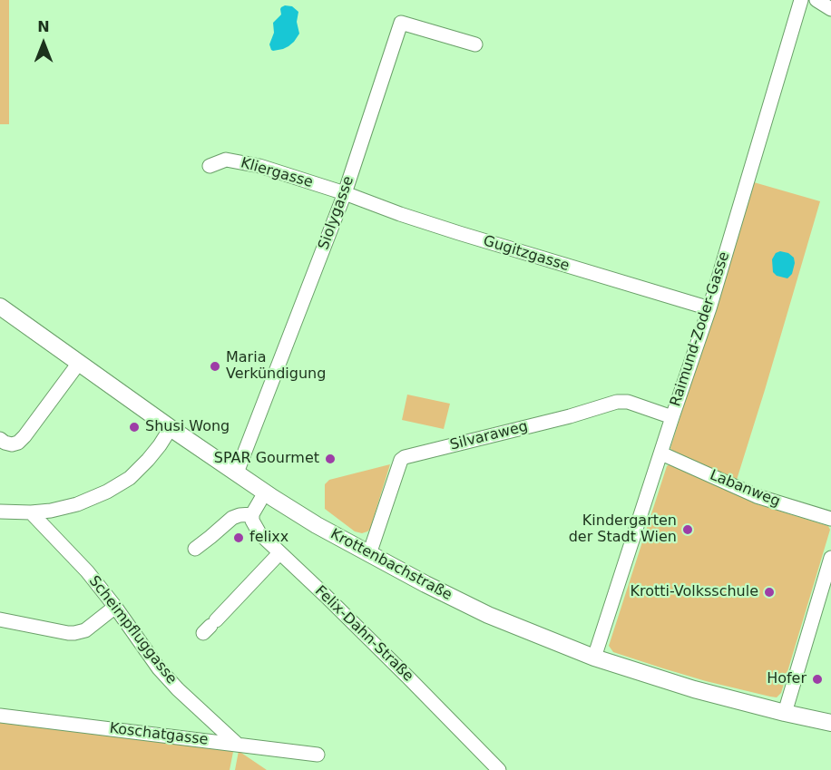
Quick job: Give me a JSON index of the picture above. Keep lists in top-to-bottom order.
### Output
{
  "streets": {
    "main road": ["Krottenbachstraße"],
    "street": [
      "Kliergasse",
      "Siolygasse",
      "Gugitzgasse",
      "Raimund-Zoder-Gasse",
      "Silvaraweg",
      "Labanweg",
      "Scheimpfluggasse",
      "Felix-Dahn-Straße",
      "Koschatgasse"
    ]
  },
  "crossings": [
    ["Kliergasse", "Siolygasse"],
    ["Kliergasse", "Gugitzgasse"],
    ["Siolygasse", "Gugitzgasse"],
    ["Siolygasse", "Krottenbachstraße"],
    ["Gugitzgasse", "Raimund-Zoder-Gasse"],
    ["Raimund-Zoder-Gasse", "Silvaraweg"],
    ["Raimund-Zoder-Gasse", "Labanweg"],
    ["Raimund-Zoder-Gasse", "Krottenbachstraße"],
    ["Silvaraweg", "Krottenbachstraße"],
    ["Scheimpfluggasse", "Koschatgasse"]
  ],
  "places": [
    "Maria Verkündigung",
    "Shusi Wong",
    "SPAR Gourmet",
    "Kindergarten der Stadt Wien",
    "felixx",
    "Krotti-Volksschule",
    "Hofer"
  ],
  "north": "top"
}
